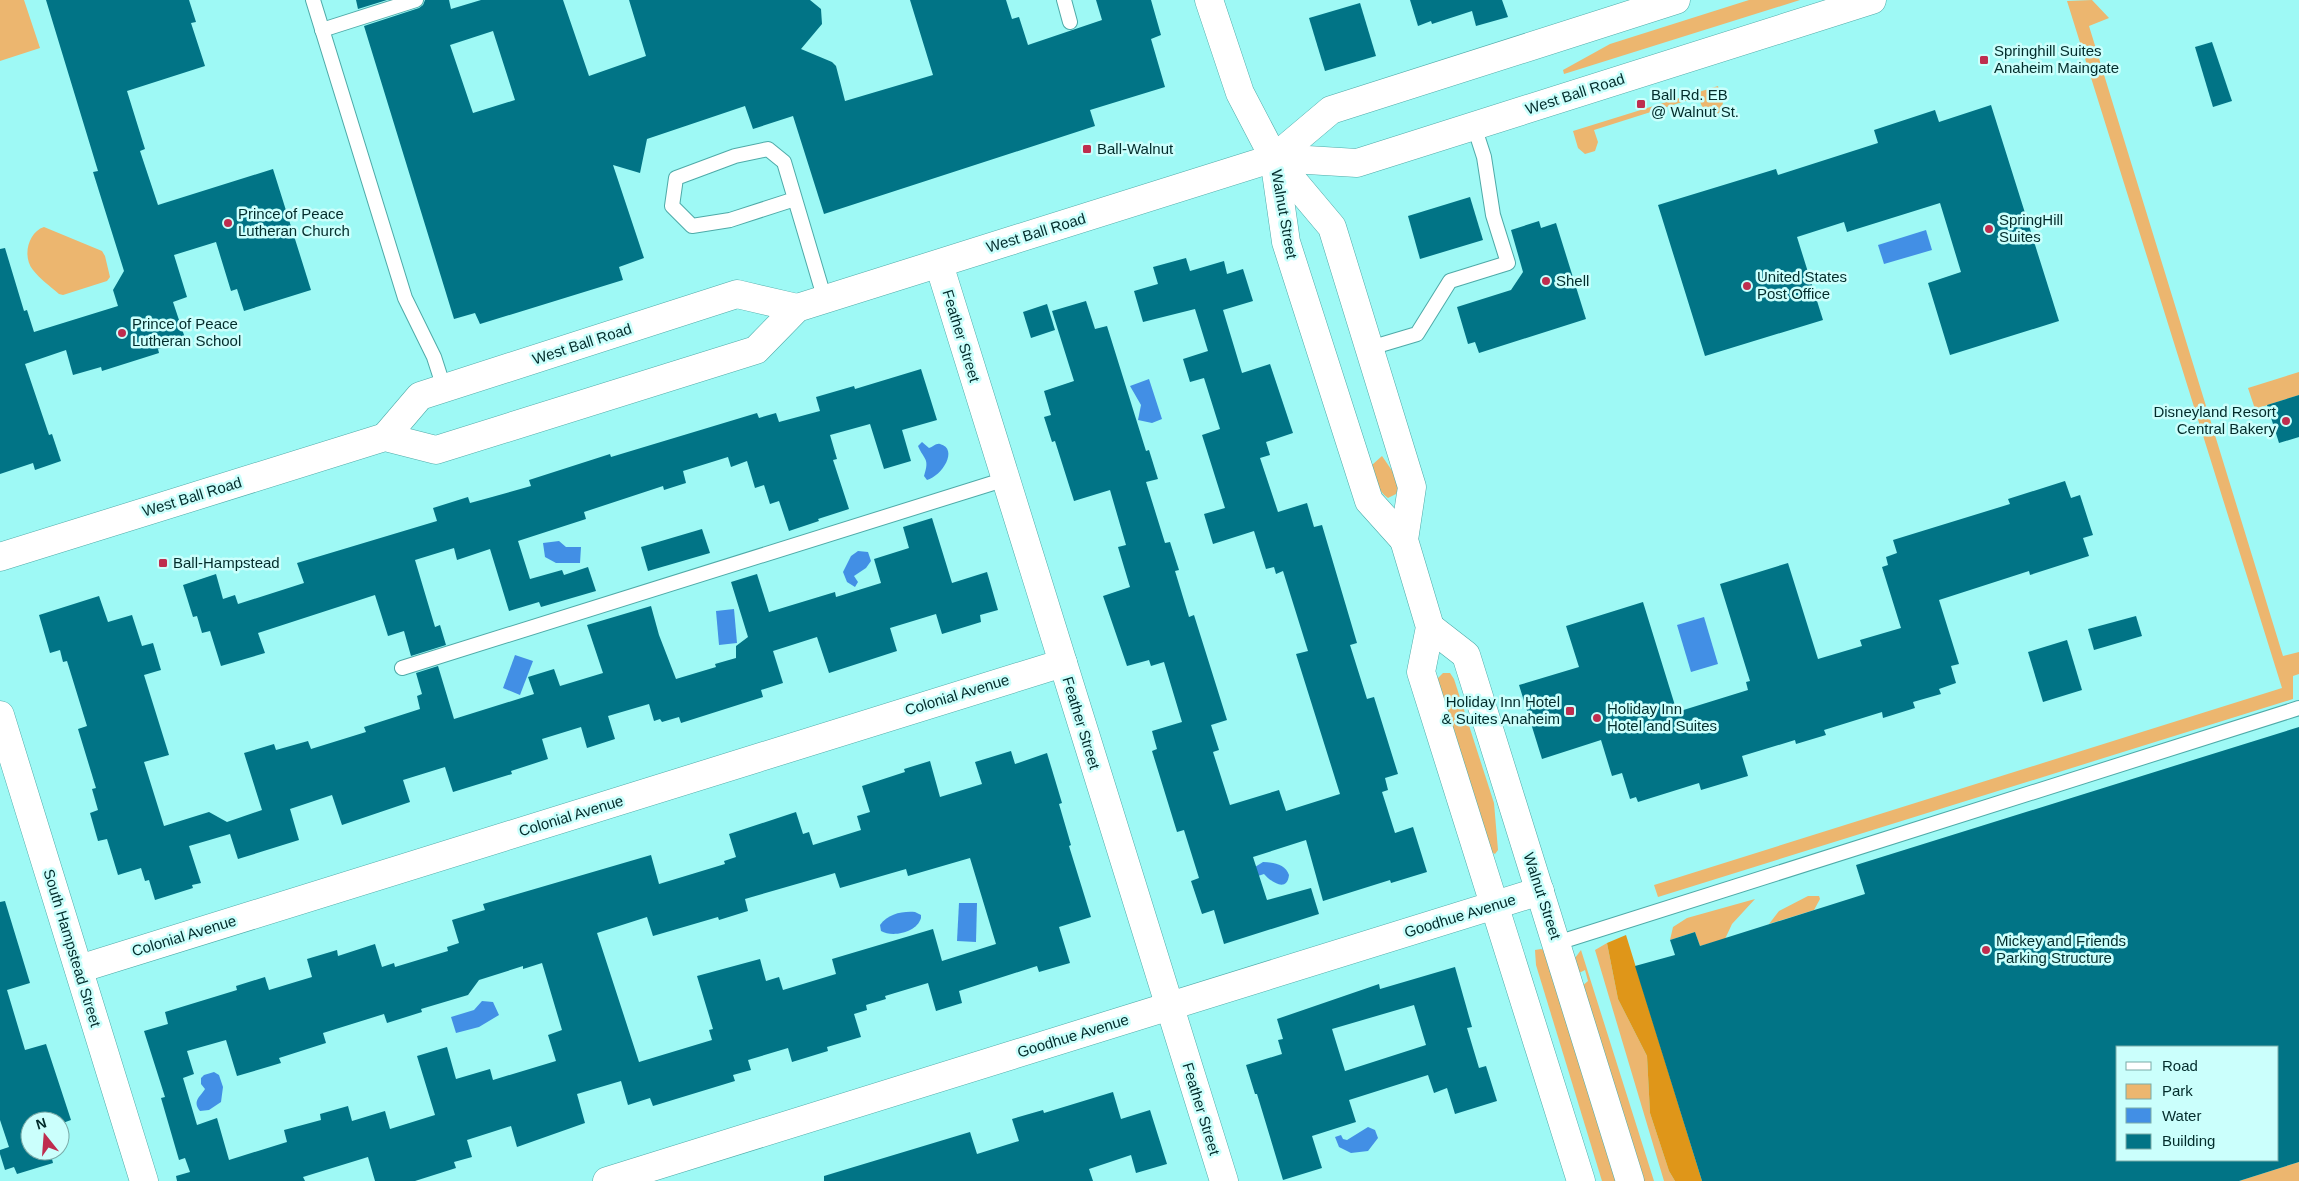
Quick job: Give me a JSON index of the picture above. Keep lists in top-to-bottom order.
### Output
{
  "streets": {
    "street": [
      "West Ball Road",
      "Walnut Street",
      "Feather Street",
      "Colonial Avenue",
      "Goodhue Avenue",
      "South Hampstead Street"
    ]
  },
  "crossings": [
    ["West Ball Road", "Walnut Street"],
    ["West Ball Road", "Feather Street"],
    ["Walnut Street", "Goodhue Avenue"],
    ["Feather Street", "Colonial Avenue"],
    ["Feather Street", "Goodhue Avenue"],
    ["Colonial Avenue", "South Hampstead Street"]
  ],
  "places": {
    "transit": [
      "Springhill Suites Anaheim Maingate",
      "Ball Rd. EB @ Walnut St.",
      "Ball-Walnut",
      "Ball-Hampstead",
      "Holiday Inn Hotel & Suites Anaheim"
    ],
    "other": [
      "Prince of Peace Lutheran Church",
      "SpringHill Suites",
      "Shell",
      "United States Post Office",
      "Prince of Peace Lutheran School",
      "Disneyland Resort Central Bakery",
      "Holiday Inn Hotel and Suites",
      "Mickey and Friends Parking Structure"
    ]
  },
  "legend": [
    "Road",
    "Park",
    "Water",
    "Building"
  ],
  "north": "top"
}
